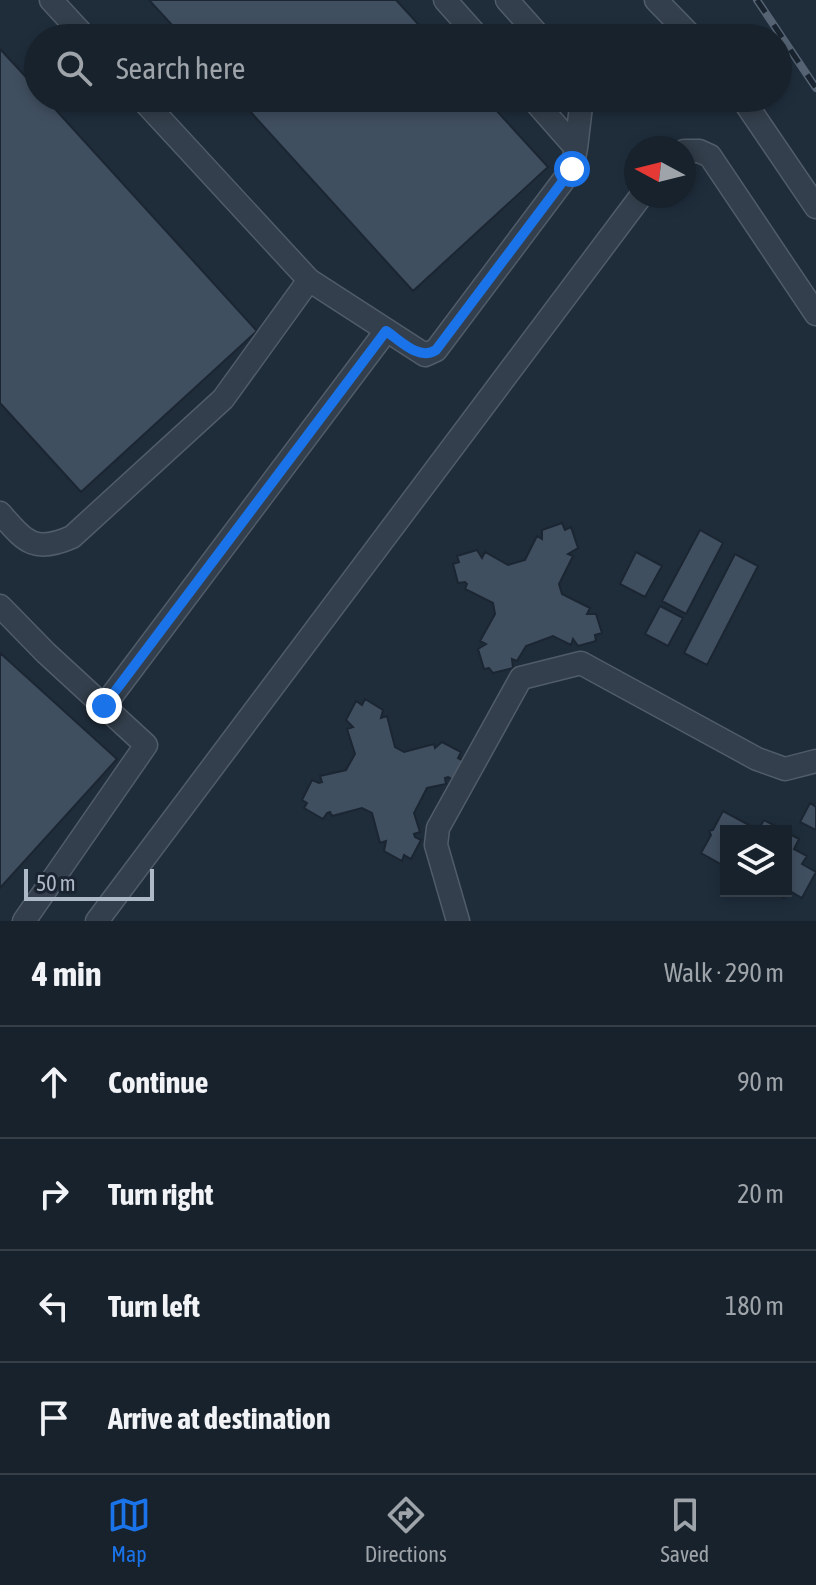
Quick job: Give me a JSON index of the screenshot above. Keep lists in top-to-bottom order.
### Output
{
  "scale_bar": "50 m",
  "north": "left",
  "page": {
    "search": "Search here",
    "scale": "50 m",
    "heading": ["4 min", "Walk · 290 m"],
    "list": [
      ["Continue", "90 m"],
      ["Turn right", "20 m"],
      ["Turn left", "180 m"],
      "Arrive at destination"
    ],
    "nav": ["Map", "Directions", "Saved"]
  }
}
